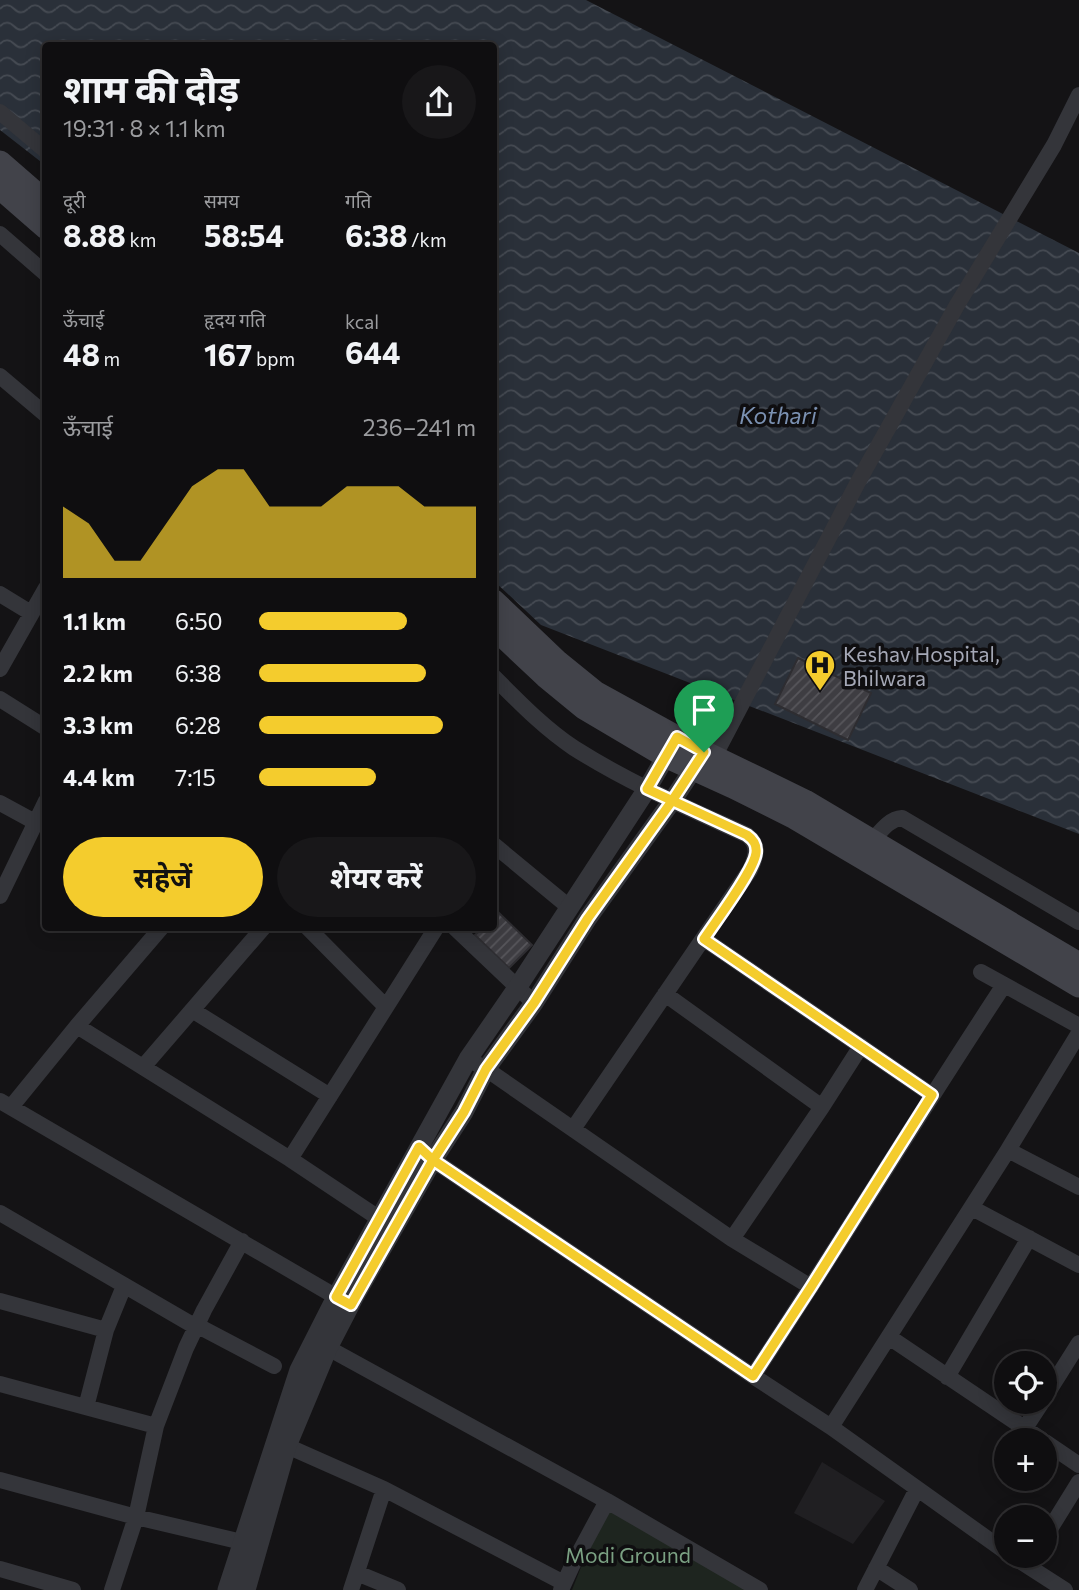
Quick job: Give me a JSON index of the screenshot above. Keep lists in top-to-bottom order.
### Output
{
  "water": ["Kothari"],
  "parks": ["Modi Ground"],
  "places": {
    "hospital": ["Keshav Hospital, Bhilwara"]
  },
  "page": {
    "heading": ["शाम की दौड़", "19:31 · 8 × 1.1 km"],
    "stats": [
      ["दूरी", "8.88 km"],
      ["समय", "58:54"],
      ["गति", "6:38 /km"],
      ["ऊँचाई", "48 m"],
      ["हृदय गति", "167 bpm"],
      ["kcal", "644"]
    ],
    "chart": ["ऊँचाई", "236–241 m"],
    "list": [
      {
        "name": "1.1 km",
        "note": "6:50"
      },
      {
        "name": "2.2 km",
        "note": "6:38"
      },
      {
        "name": "3.3 km",
        "note": "6:28"
      },
      {
        "name": "4.4 km",
        "note": "7:15"
      }
    ],
    "buttons": ["सहेजें", "शेयर करें"],
    "map_buttons": ["+", "−"]
  }
}
